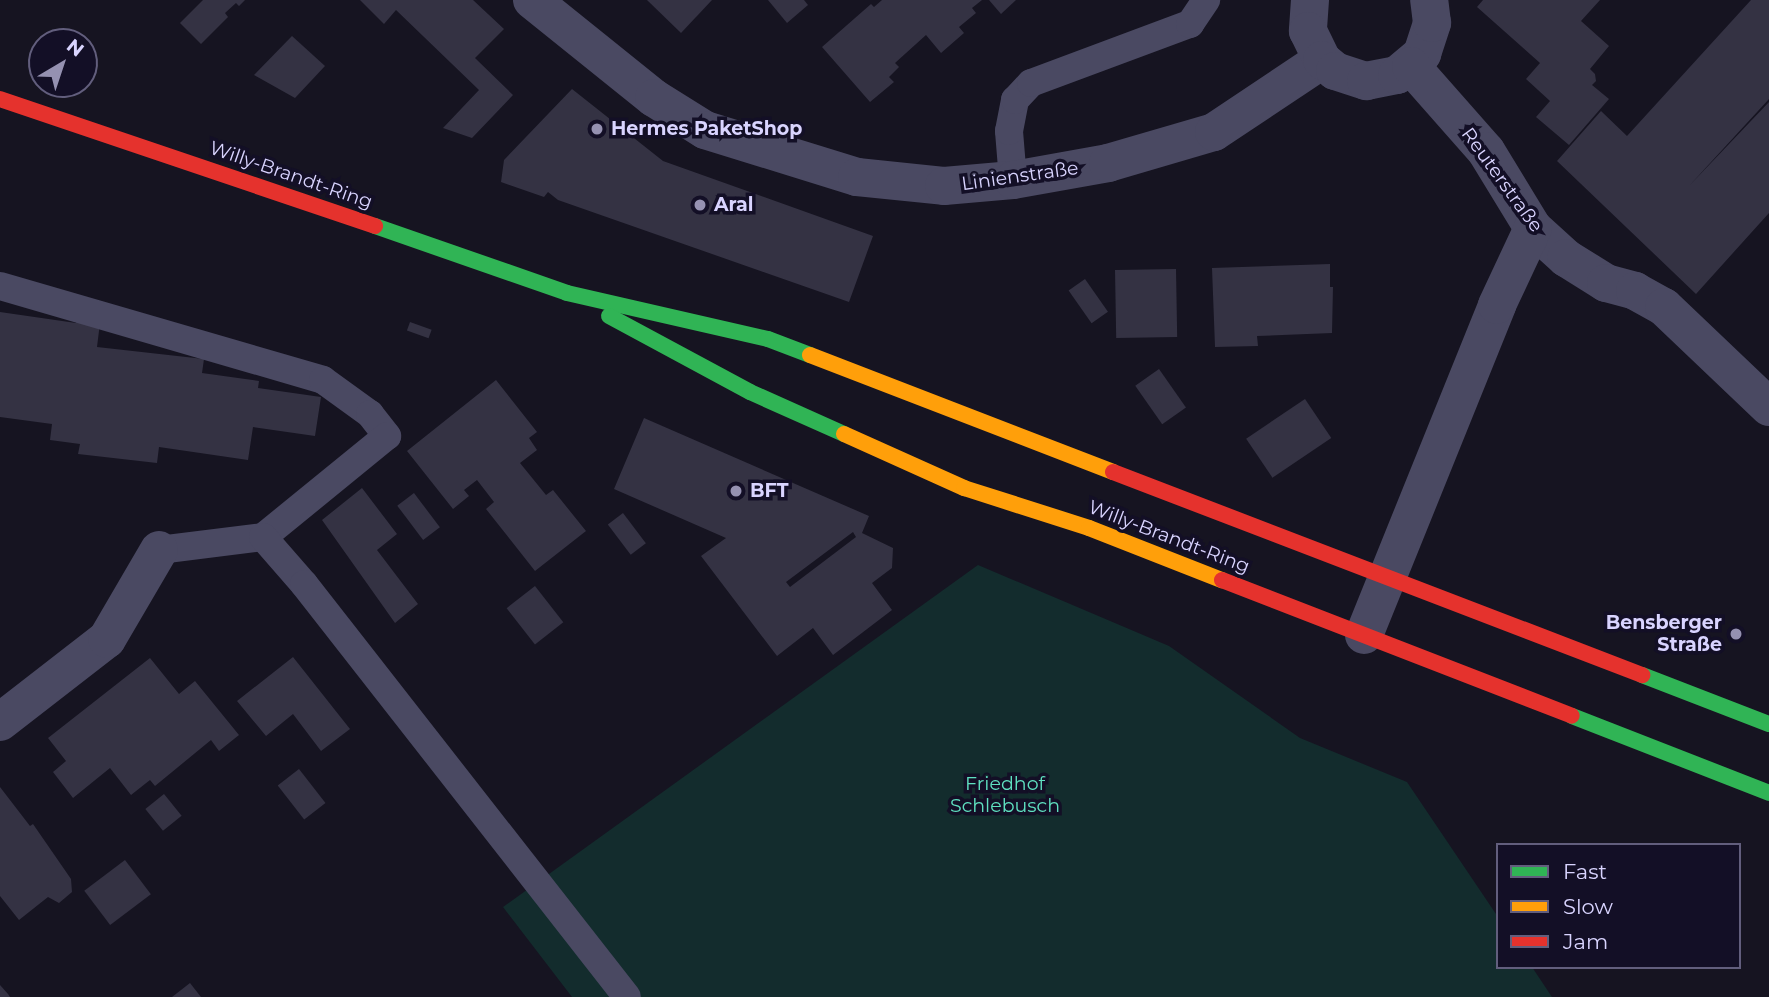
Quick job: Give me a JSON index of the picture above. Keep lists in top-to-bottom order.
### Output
{
  "streets": {
    "main road": ["Willy-Brandt-Ring"],
    "street": ["Linienstraße", "Reuterstraße"]
  },
  "parks": ["Friedhof Schlebusch"],
  "places": [
    "Hermes PaketShop",
    "Aral",
    "BFT",
    "Bensberger Straße"
  ],
  "legend": ["Fast", "Slow", "Jam"],
  "north": "top right"
}
